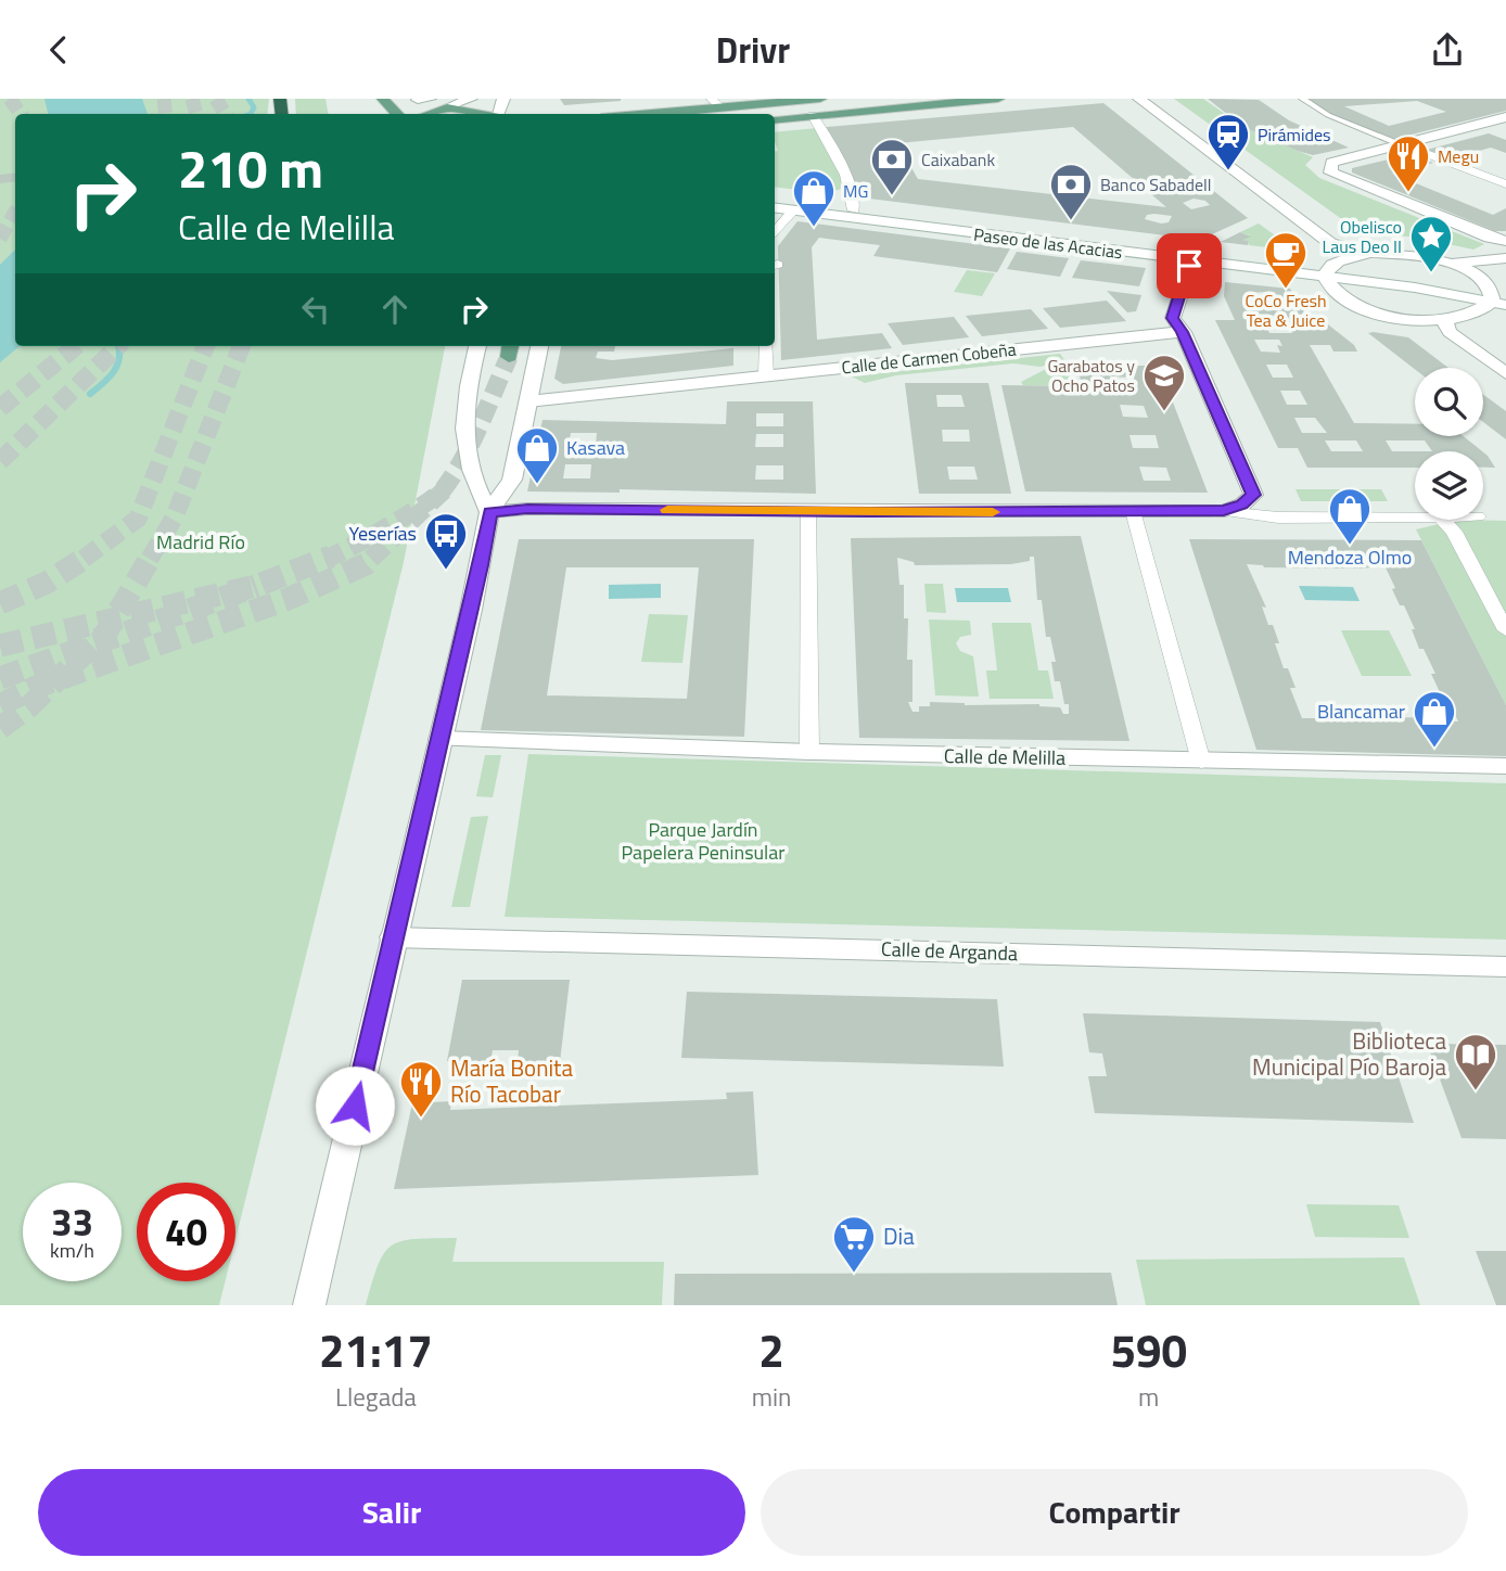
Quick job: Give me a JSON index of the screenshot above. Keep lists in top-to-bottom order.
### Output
{
  "streets": {
    "street": [
      "Paseo de las Acacias",
      "Calle de Carmen Cobeña",
      "Calle de Melilla",
      "Calle de Arganda"
    ]
  },
  "parks": ["Madrid Río", "Parque Jardín Papelera Peninsular"],
  "places": {
    "station": ["Pirámides"],
    "restaurant": ["Megu", "María Bonita Río Tacobar"],
    "bank": ["Caixabank", "Banco Sabadell"],
    "shop": [
      "MG",
      "Kasava",
      "Mendoza Olmo",
      "Blancamar"
    ],
    "place": ["Obelisco Laus Deo II"],
    "cafe": ["CoCo Fresh Tea & Juice"],
    "school or university": ["Garabatos y Ocho Patos"],
    "bus stop": ["Yeserías"],
    "library": ["Biblioteca Municipal Pío Baroja"],
    "supermarket": ["Dia"]
  },
  "page": {
    "header": "Drivr",
    "turn": ["210 m", "Calle de Melilla"],
    "speed": "33 km/h",
    "limit": "40",
    "eta": [
      "21:17",
      "Llegada",
      "2",
      "min",
      "590",
      "m"
    ],
    "buttons": ["Salir", "Compartir"]
  }
}
